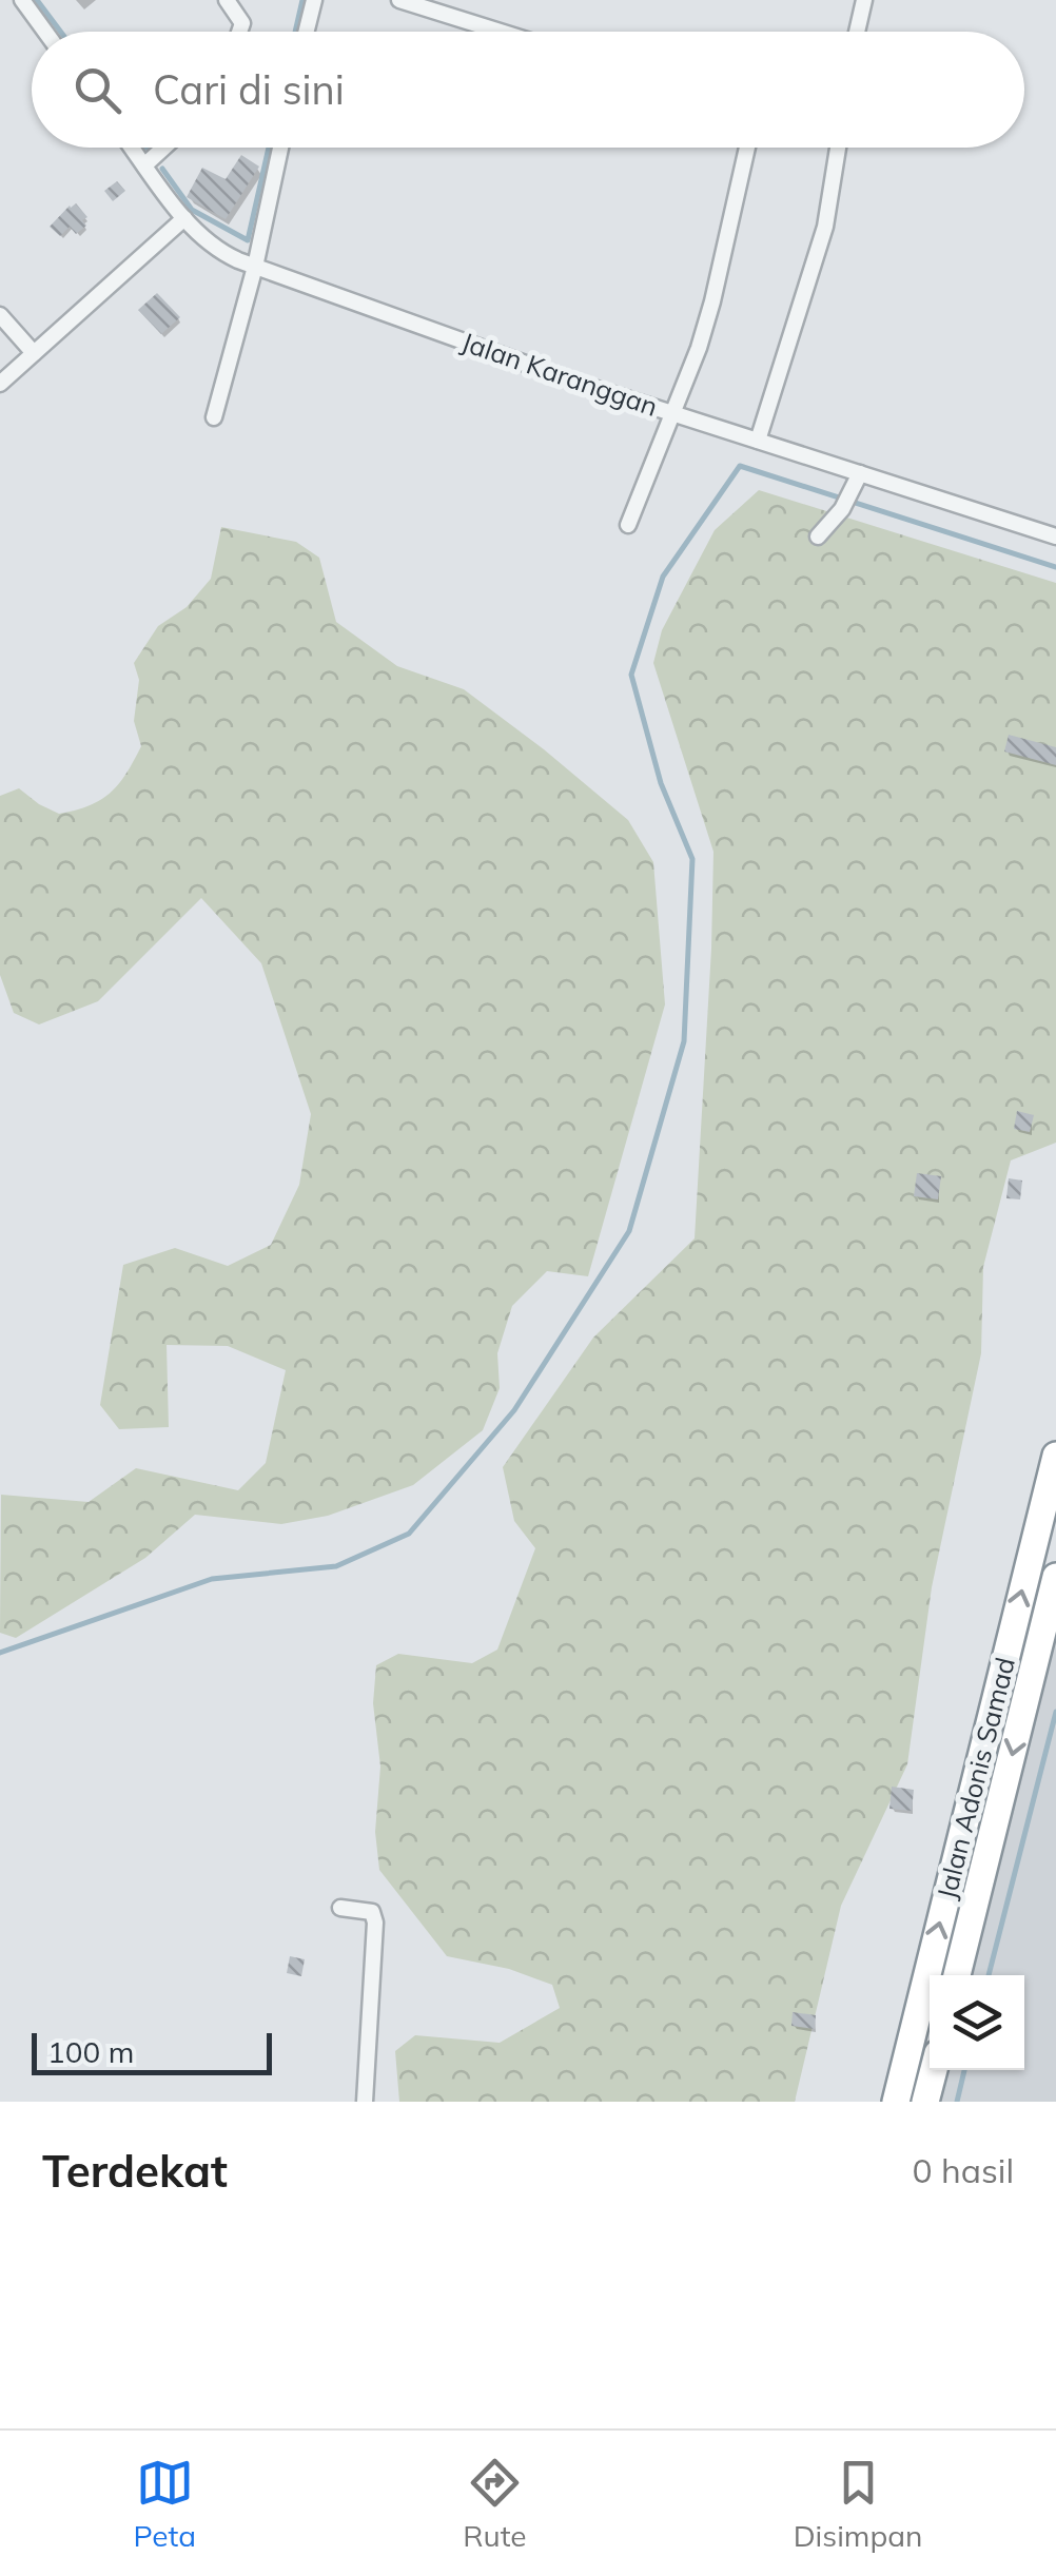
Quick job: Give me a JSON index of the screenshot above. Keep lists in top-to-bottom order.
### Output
{
  "streets": {
    "highway": ["Jalan Adonis Samad"],
    "street": ["Jalan Karanggan"]
  },
  "scale_bar": "100 m",
  "page": {
    "search": "Cari di sini",
    "scale": "100 m",
    "heading": ["Terdekat", "0 hasil"],
    "nav": ["Peta", "Rute", "Disimpan"]
  }
}
